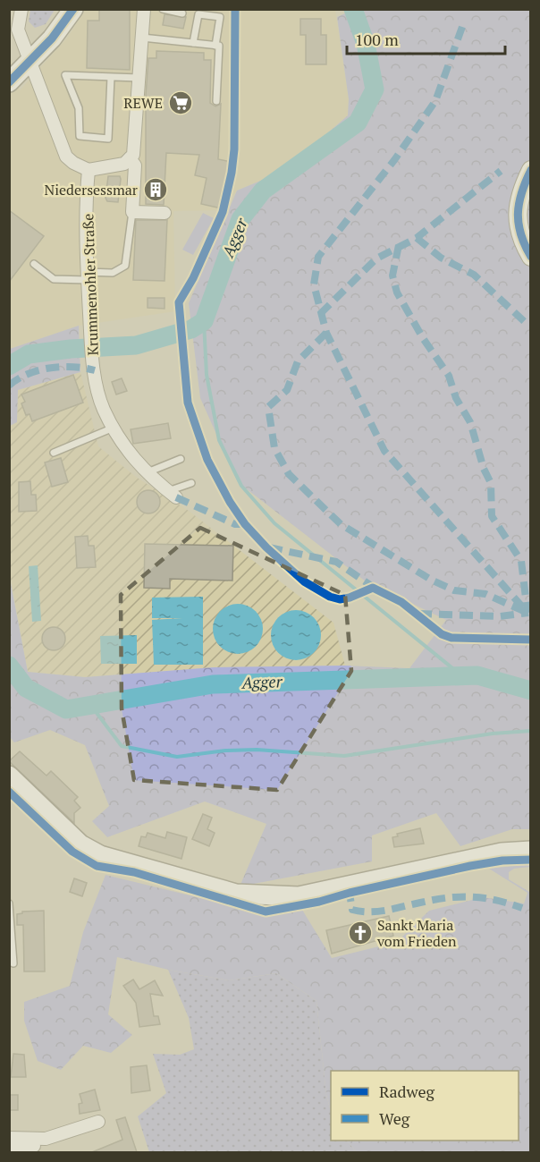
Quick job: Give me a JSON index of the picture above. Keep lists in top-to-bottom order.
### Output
{
  "streets": {
    "street": ["Krummenohler Straße"]
  },
  "water": ["Agger"],
  "places": {
    "supermarket": ["REWE"],
    "building": ["Niedersessmar"],
    "church": ["Sankt Maria vom Frieden"]
  },
  "legend": ["Radweg", "Weg"],
  "scale_bar": "100 m"
}
